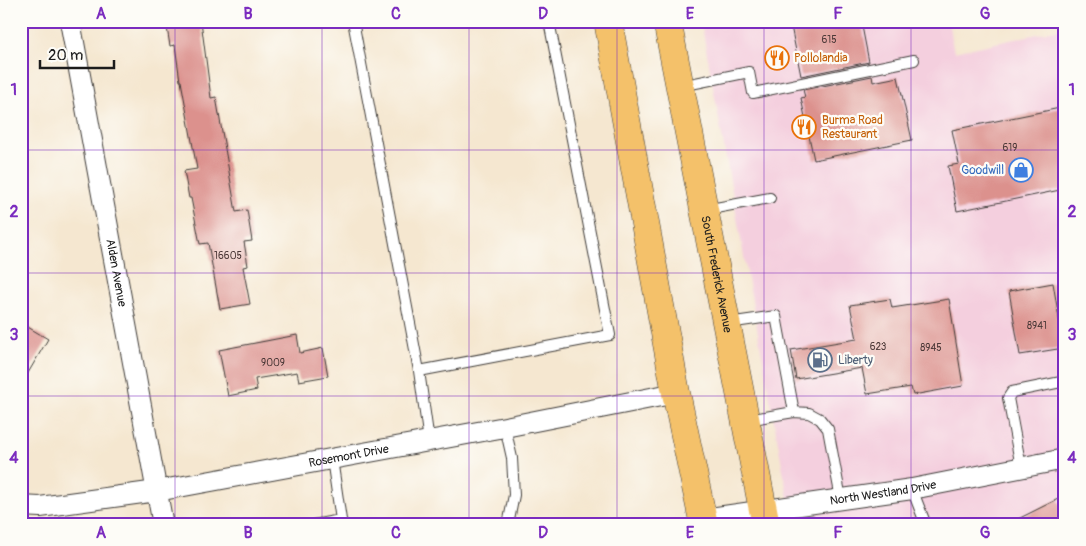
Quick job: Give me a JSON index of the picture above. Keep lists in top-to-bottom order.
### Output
{
  "streets": {
    "main road": ["South Frederick Avenue"],
    "street": ["Alden Avenue", "Rosemont Drive", "North Westland Drive"]
  },
  "crossings": [
    ["Alden Avenue", "Rosemont Drive"],
    ["South Frederick Avenue", "North Westland Drive"]
  ],
  "places": {
    "restaurant": ["Pollolandia", "Burma Road Restaurant"],
    "shop": ["Goodwill"],
    "fuel station": ["Liberty"]
  },
  "house_numbers": [
    "615",
    "619",
    "16605",
    "8941",
    "623",
    "8945",
    "9009"
  ],
  "scale_bar": "20 m",
  "grid": {
    "columns": [
      "A",
      "B",
      "C",
      "D",
      "E",
      "F",
      "G"
    ],
    "rows": [
      "1",
      "2",
      "3",
      "4"
    ]
  }
}
